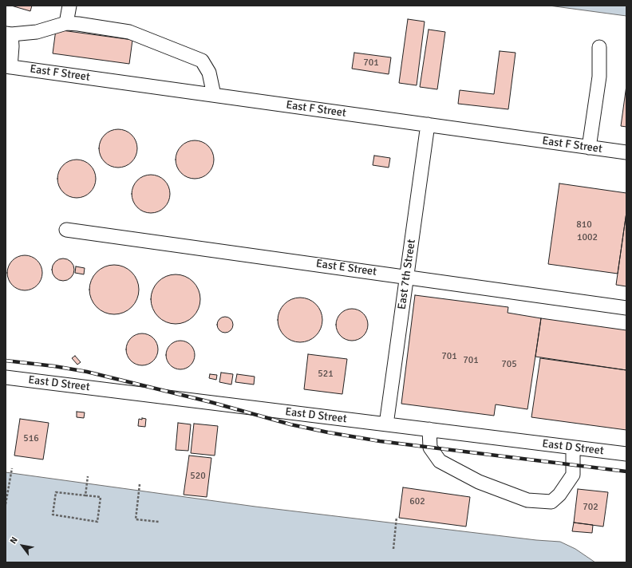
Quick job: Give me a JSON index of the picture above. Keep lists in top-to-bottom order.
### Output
{
  "streets": {
    "street": [
      "East F Street",
      "East E Street",
      "East 7th Street",
      "East D Street"
    ]
  },
  "crossings": [
    ["East F Street", "East 7th Street"],
    ["East E Street", "East 7th Street"],
    ["East 7th Street", "East D Street"]
  ],
  "house_numbers": [
    "701",
    "810",
    "1002",
    "701",
    "701",
    "705",
    "521",
    "516",
    "520",
    "602",
    "702"
  ],
  "north": "top left"
}
